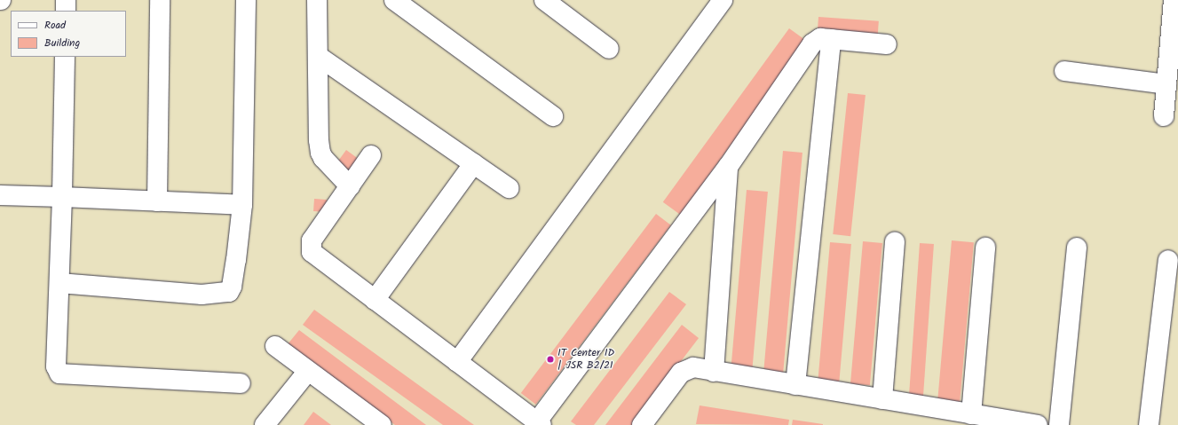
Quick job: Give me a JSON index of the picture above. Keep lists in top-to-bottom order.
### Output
{
  "places": ["IT Center ID | JSR B2/21"],
  "legend": ["Road", "Building"]
}
